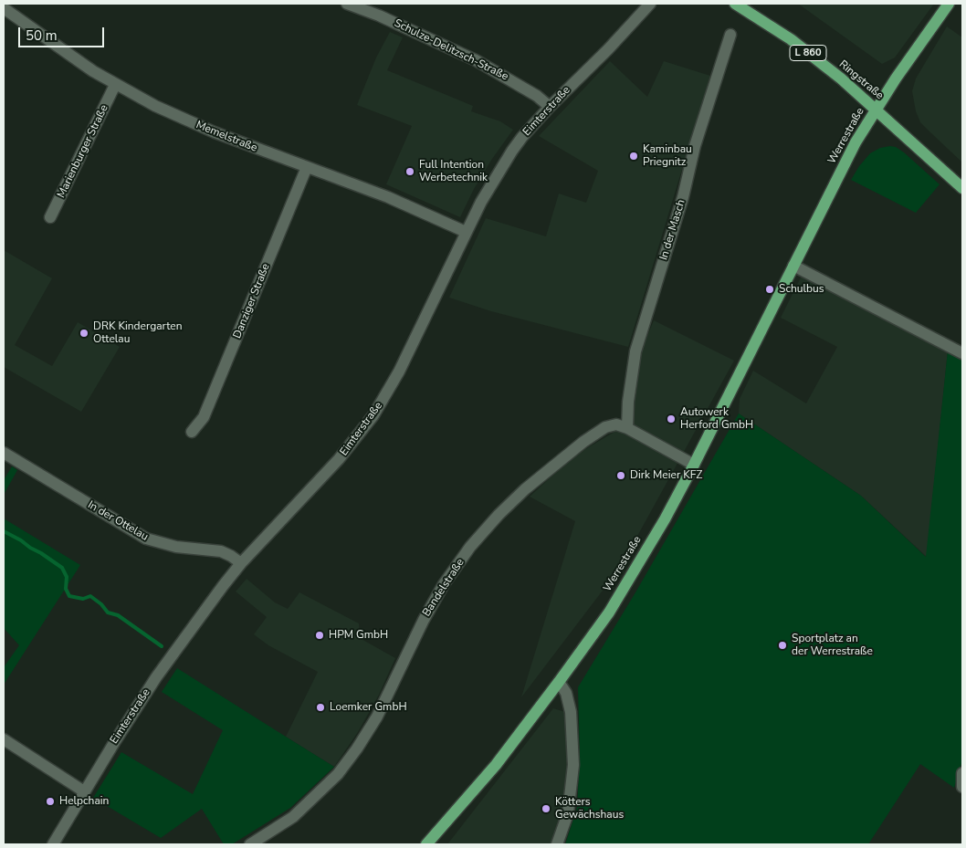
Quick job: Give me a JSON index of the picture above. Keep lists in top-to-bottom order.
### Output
{
  "streets": {
    "main road": ["L 860", "Ringstraße", "Werrestraße"],
    "street": [
      "Schulze-Delitzsch-Straße",
      "Eimterstraße",
      "Memelstraße",
      "Marienburger Straße",
      "In der Masch",
      "Danziger Straße",
      "In der Ottelau",
      "Bandelstraße"
    ]
  },
  "crossings": [
    ["Schulze-Delitzsch-Straße", "Eimterstraße"],
    ["Ringstraße", "Werrestraße"],
    ["Eimterstraße", "Memelstraße"],
    ["Eimterstraße", "In der Ottelau"],
    ["Werrestraße", "Bandelstraße"],
    ["Memelstraße", "Marienburger Straße"],
    ["Memelstraße", "Danziger Straße"],
    ["In der Masch", "Bandelstraße"]
  ],
  "places": [
    "Kaminbau Priegnitz",
    "Full Intention Werbetechnik",
    "Schulbus",
    "DRK Kindergarten Ottelau",
    "Autowerk Herford GmbH",
    "Dirk Meier KFZ",
    "HPM GmbH",
    "Sportplatz an der Werrestraße",
    "Loemker GmbH",
    "Helpchain",
    "Kötters Gewächshaus"
  ],
  "scale_bar": "50 m"
}
